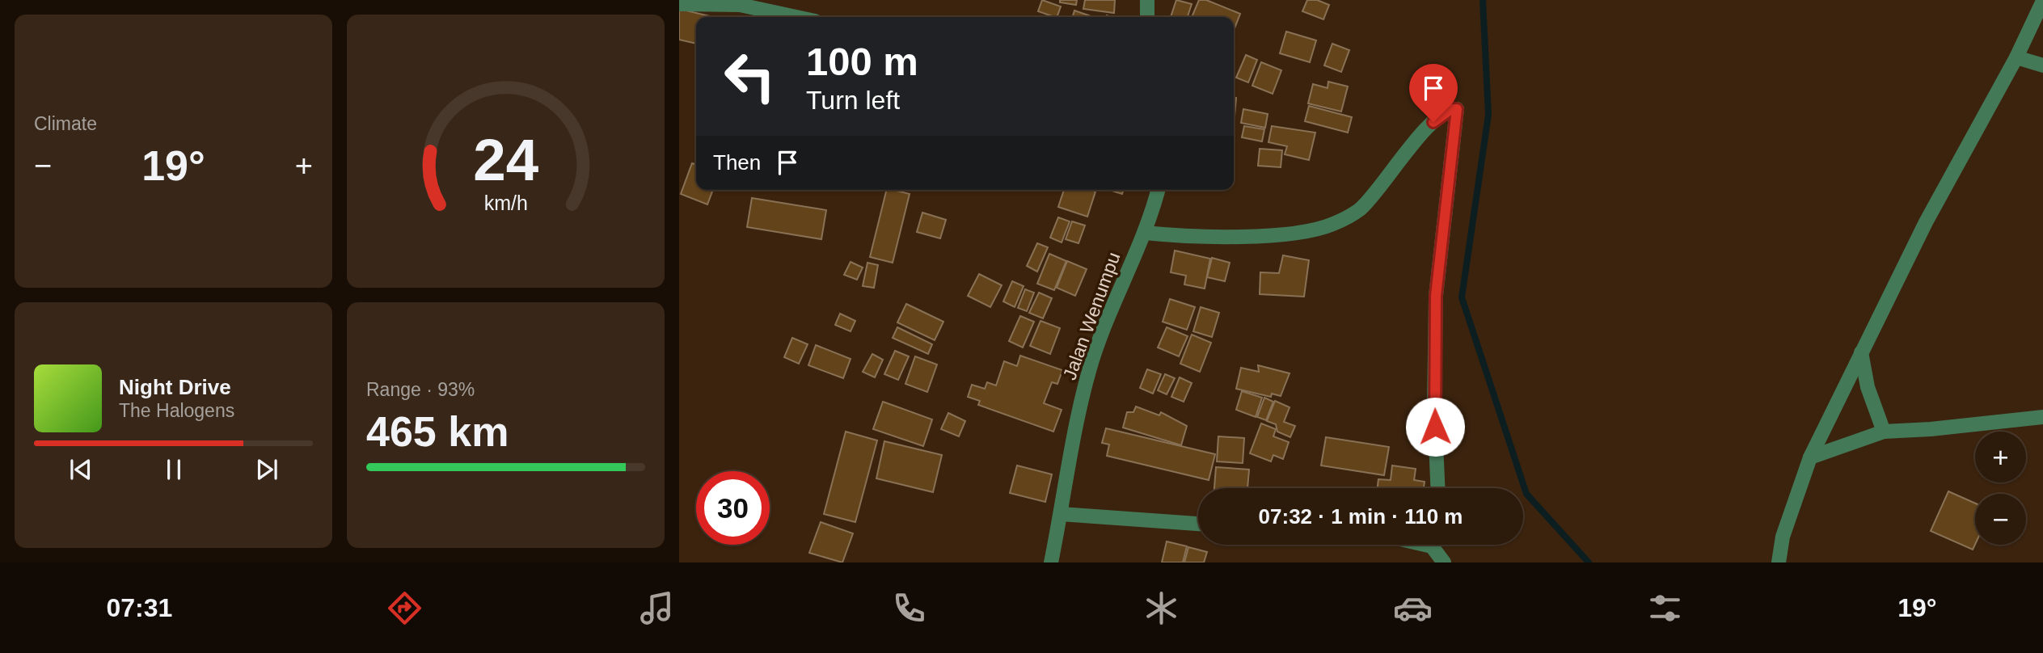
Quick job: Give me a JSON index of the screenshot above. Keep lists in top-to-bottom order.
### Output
{
  "streets": {
    "street": ["Jalan Wenumpu"]
  },
  "page": {
    "tile": [
      "Climate",
      ["Range · 93%", "465 km"]
    ],
    "turn": ["100 m", "Turn left"],
    "then": "Then",
    "heat": ["−", "19°", "+"],
    "song": ["Night Drive", "The Halogens"],
    "map_buttons": ["+", "−"],
    "limit": "30",
    "trip": "07:32 · 1 min · 110 m",
    "tabs": ["07:31", "19°"],
    "gauge": ["24", "km/h"]
  }
}
